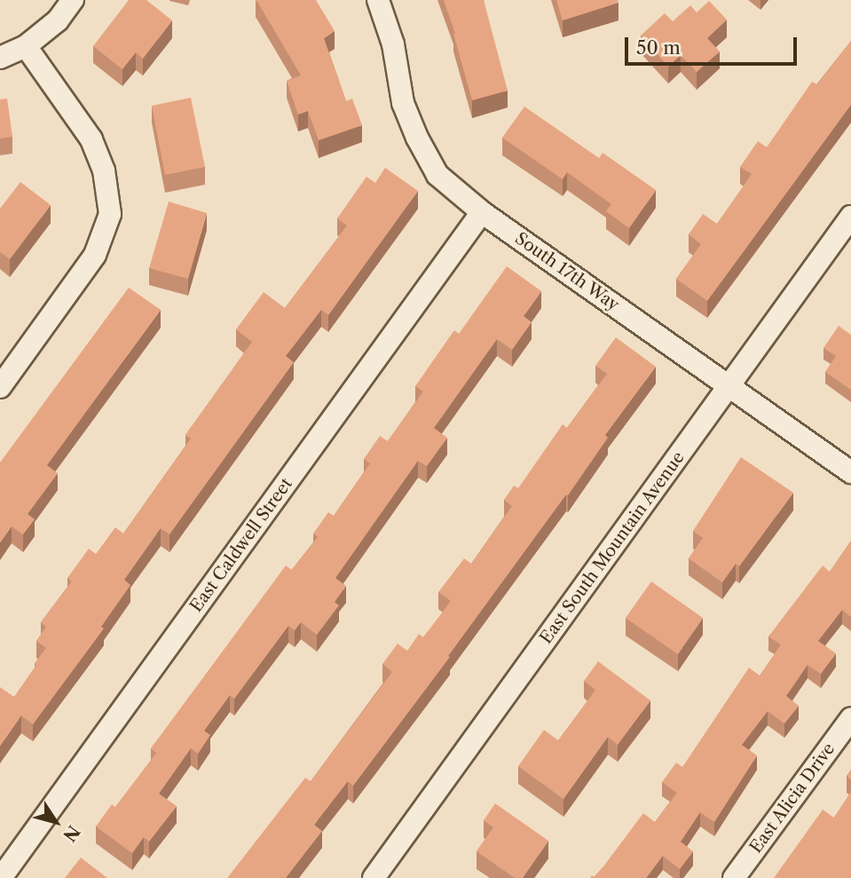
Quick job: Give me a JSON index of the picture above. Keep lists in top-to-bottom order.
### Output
{
  "streets": {
    "street": [
      "South 17th Way",
      "East Caldwell Street",
      "East South Mountain Avenue",
      "East Alicia Drive"
    ]
  },
  "crossings": [
    ["South 17th Way", "East Caldwell Street"],
    ["South 17th Way", "East South Mountain Avenue"]
  ],
  "scale_bar": "50 m",
  "north": "bottom right"
}
